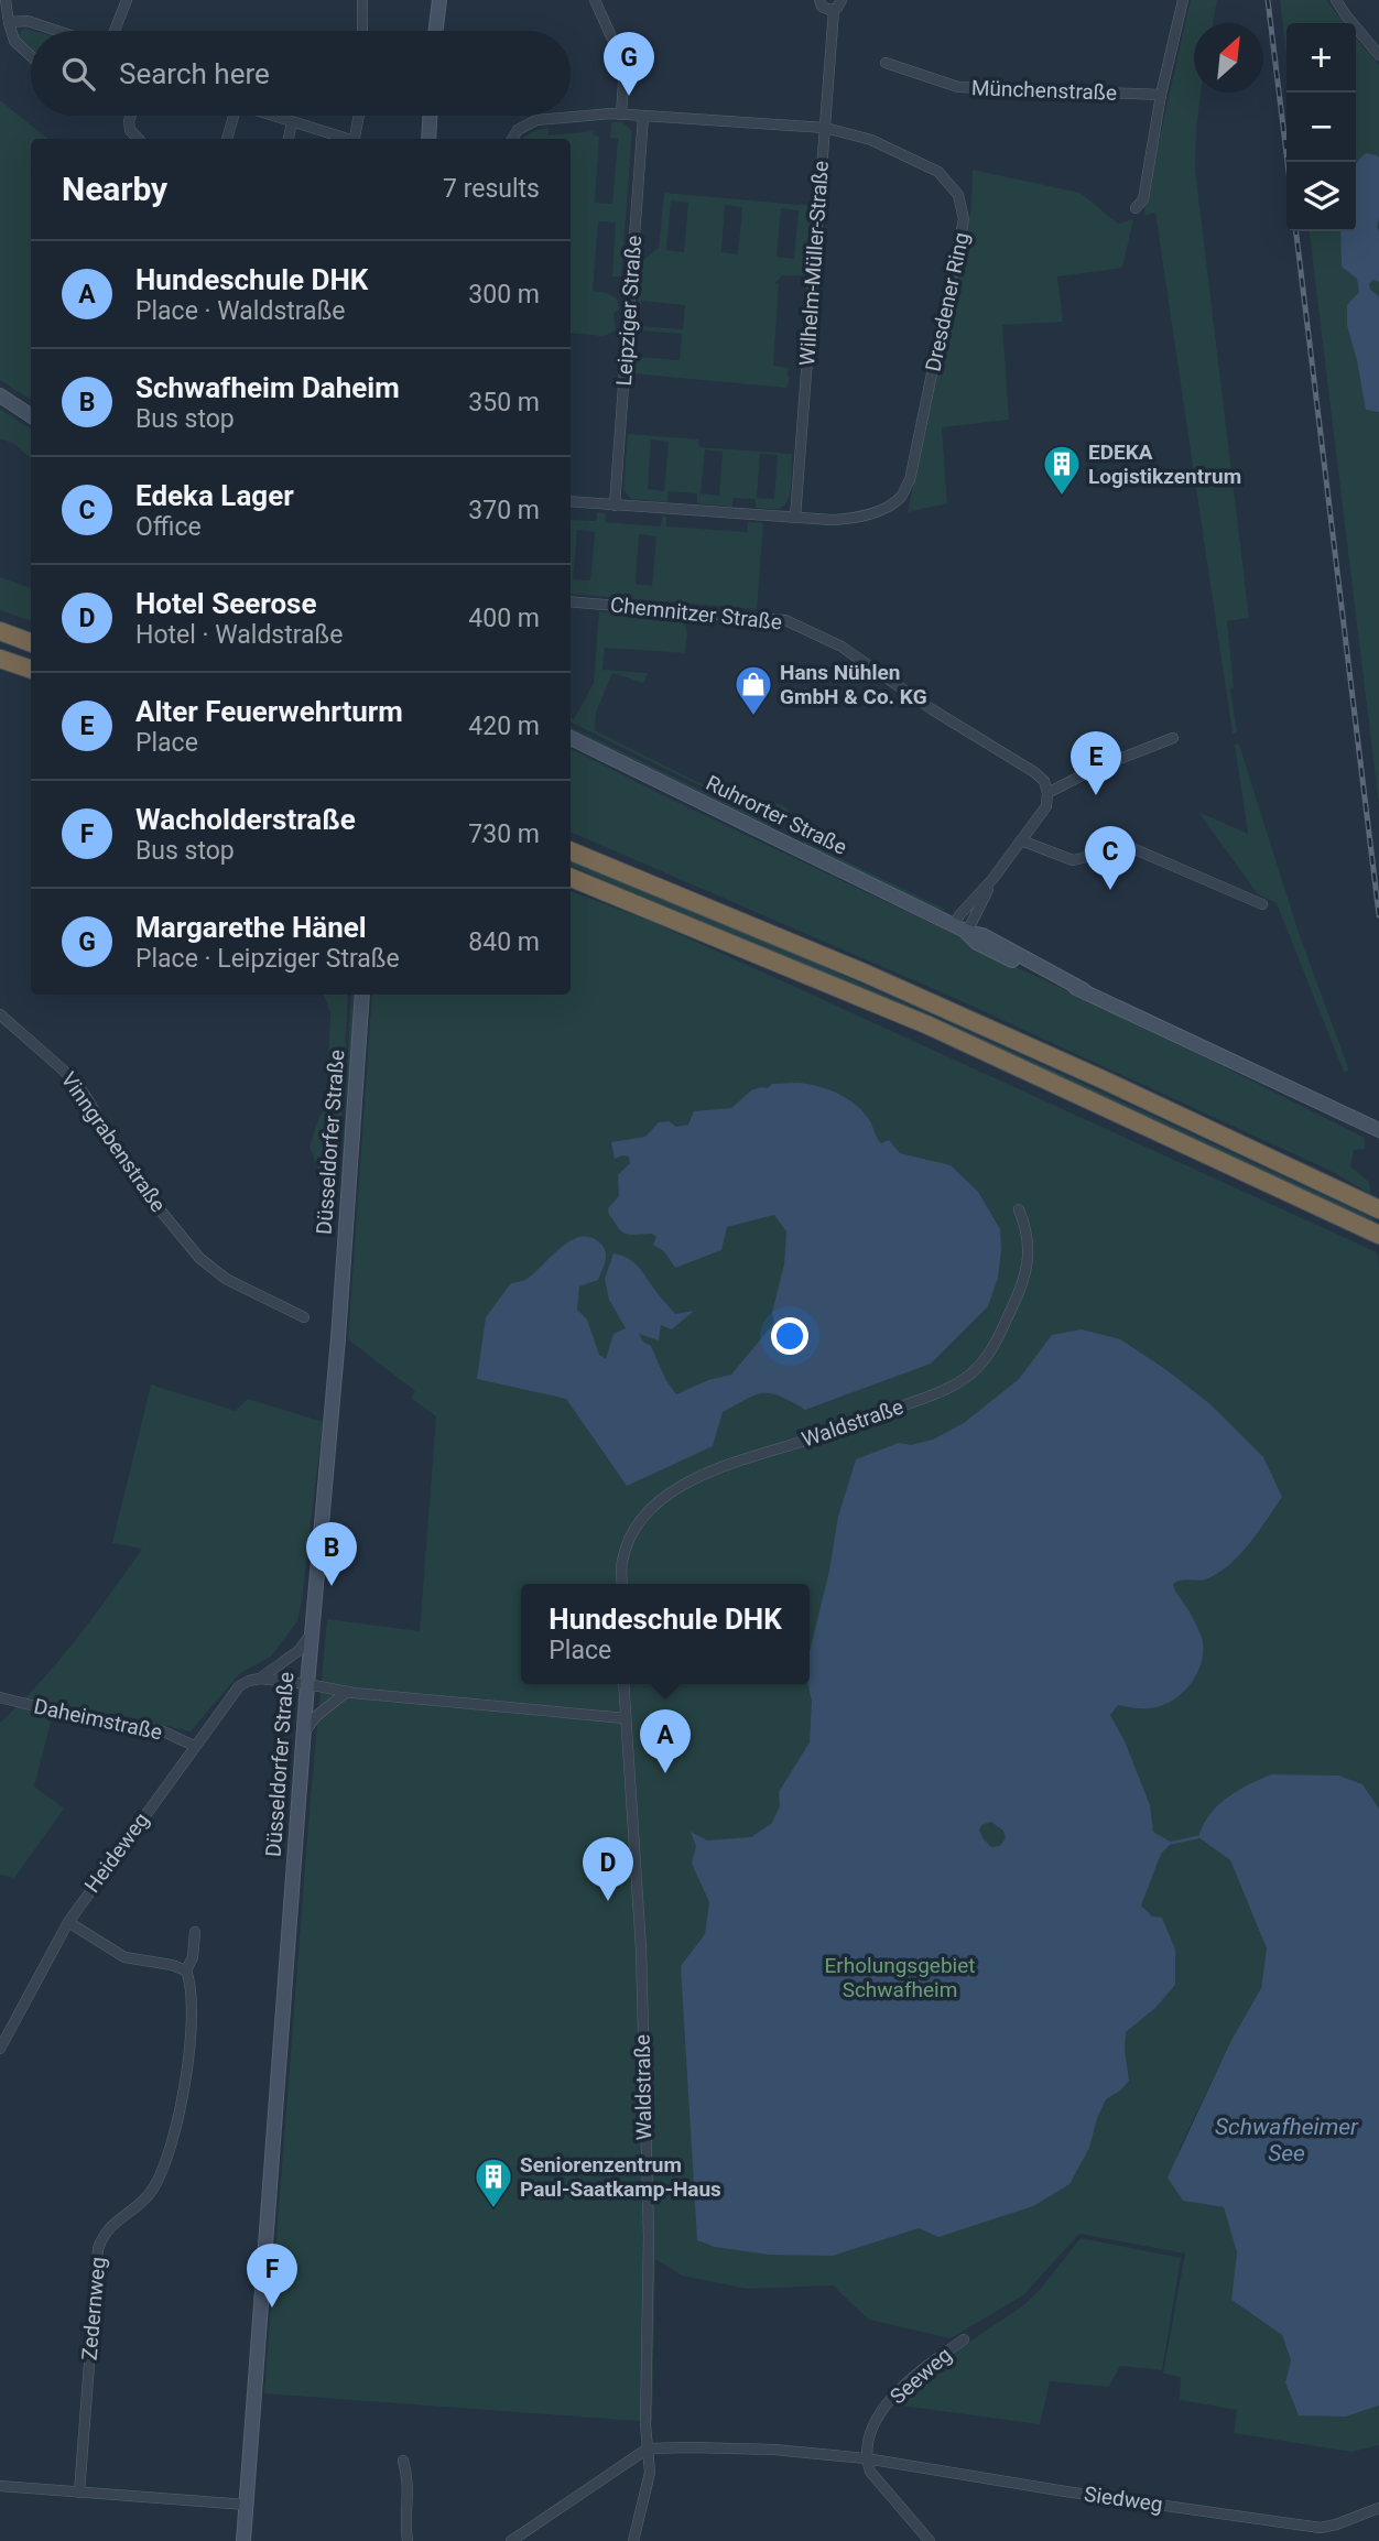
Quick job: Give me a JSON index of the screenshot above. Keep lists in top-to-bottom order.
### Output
{
  "streets": {
    "main road": ["Ruhrorter Straße", "Düsseldorfer Straße"],
    "street": [
      "Münchenstraße",
      "Wilhelm-Müller-Straße",
      "Dresdener Ring",
      "Leipziger Straße",
      "Chemnitzer Straße",
      "Vinngrabenstraße",
      "Waldstraße",
      "Daheimstraße",
      "Heideweg",
      "Zedernweg",
      "Seeweg",
      "Siedweg"
    ]
  },
  "crossings": [
    ["Wilhelm-Müller-Straße", "Dresdener Ring"],
    ["Dresdener Ring", "Leipziger Straße"],
    ["Düsseldorfer Straße", "Heideweg"],
    ["Waldstraße", "Siedweg"],
    ["Daheimstraße", "Heideweg"],
    ["Seeweg", "Siedweg"]
  ],
  "water": ["Schwafheimer See"],
  "parks": ["Erholungsgebiet Schwafheim"],
  "places": {
    "building": ["EDEKA Logistikzentrum", "Seniorenzentrum Paul-Saatkamp-Haus"],
    "shop": ["Hans Nühlen GmbH & Co. KG"]
  },
  "north": "top right",
  "page": {
    "map_buttons": ["+", "−"],
    "search": "Search here",
    "pins": [
      "G",
      "E",
      "C",
      "B",
      "A",
      "D",
      "F"
    ],
    "heading": ["Nearby", "7 results"],
    "list": [
      {
        "mark": "A",
        "name": "Hundeschule DHK",
        "note": "Place · Waldstraße",
        "value": "300 m"
      },
      {
        "mark": "B",
        "name": "Schwafheim Daheim",
        "note": "Bus stop",
        "value": "350 m"
      },
      {
        "mark": "C",
        "name": "Edeka Lager",
        "note": "Office",
        "value": "370 m"
      },
      {
        "mark": "D",
        "name": "Hotel Seerose",
        "note": "Hotel · Waldstraße",
        "value": "400 m"
      },
      {
        "mark": "E",
        "name": "Alter Feuerwehrturm",
        "note": "Place",
        "value": "420 m"
      },
      {
        "mark": "F",
        "name": "Wacholderstraße",
        "note": "Bus stop",
        "value": "730 m"
      },
      {
        "mark": "G",
        "name": "Margarethe Hänel",
        "note": "Place · Leipziger Straße",
        "value": "840 m"
      }
    ],
    "popup": ["Hundeschule DHK", "Place"]
  }
}
